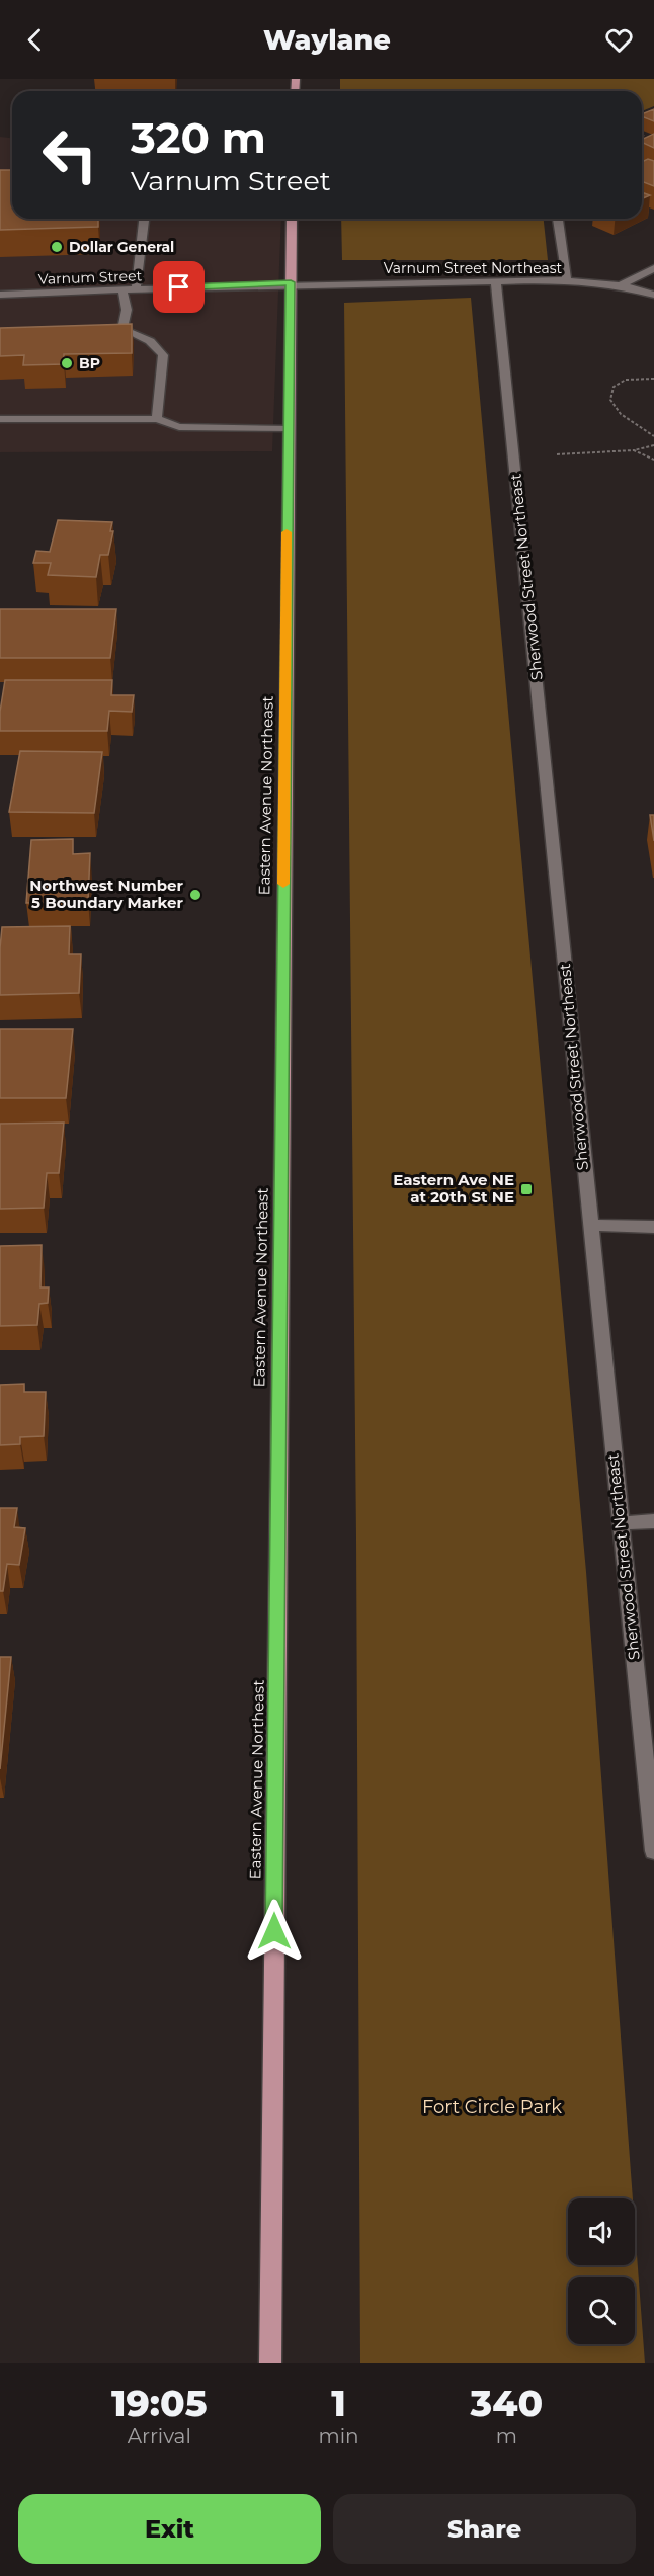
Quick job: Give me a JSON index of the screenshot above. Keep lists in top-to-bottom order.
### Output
{
  "streets": {
    "main road": ["Eastern Avenue Northeast"],
    "street": ["Varnum Street Northeast", "Varnum Street", "Sherwood Street Northeast"]
  },
  "crossings": [
    ["Varnum Street Northeast", "Varnum Street"],
    ["Varnum Street Northeast", "Sherwood Street Northeast"],
    ["Varnum Street Northeast", "Eastern Avenue Northeast"],
    ["Varnum Street", "Eastern Avenue Northeast"]
  ],
  "parks": ["Fort Circle Park"],
  "places": {
    "other": ["Dollar General", "BP", "Northwest Number 5 Boundary Marker"],
    "transit": ["Eastern Ave NE at 20th St NE"]
  },
  "page": {
    "header": "Waylane",
    "turn": ["320 m", "Varnum Street"],
    "eta": [
      "19:05",
      "Arrival",
      "1",
      "min",
      "340",
      "m"
    ],
    "buttons": ["Exit", "Share"]
  }
}
